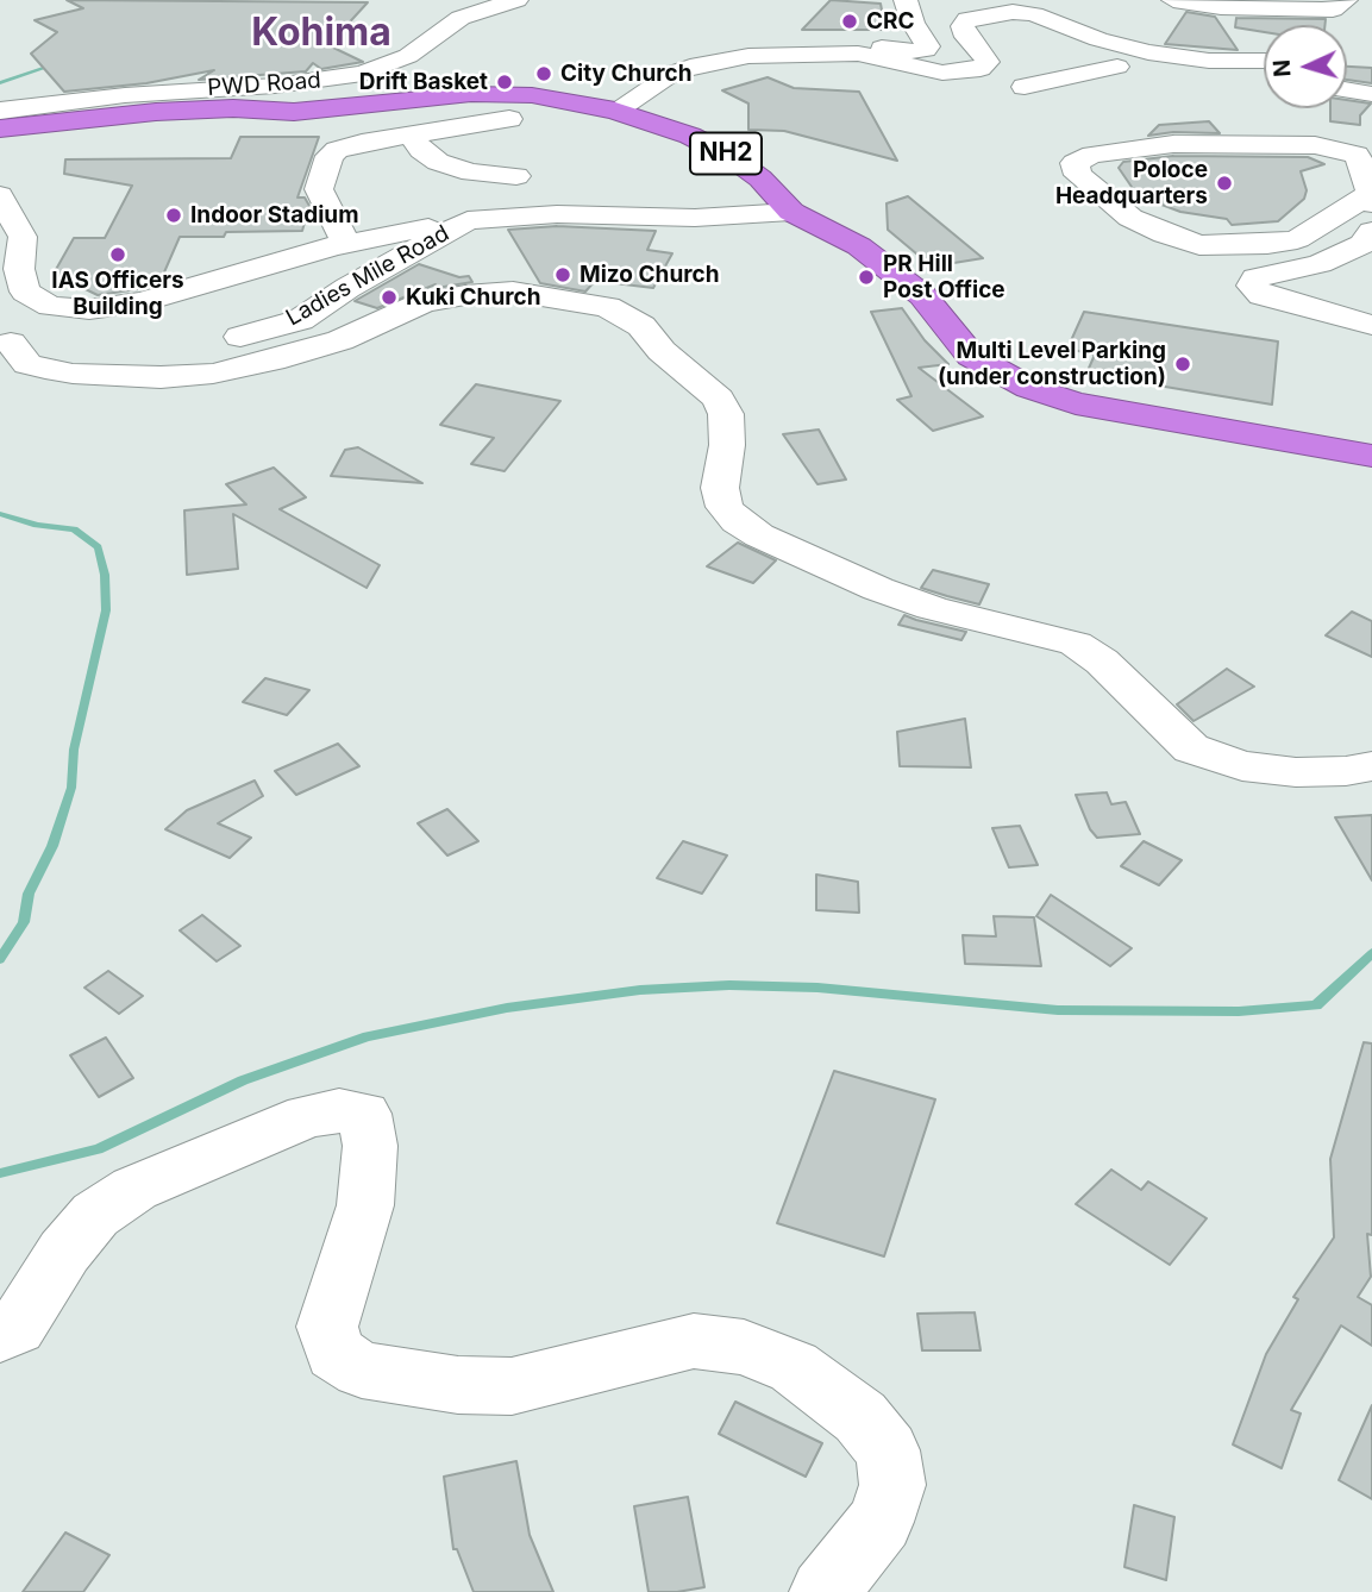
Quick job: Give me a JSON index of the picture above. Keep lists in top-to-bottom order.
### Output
{
  "streets": {
    "highway": ["NH2"],
    "street": ["PWD Road", "Ladies Mile Road"]
  },
  "crossings": [
    ["NH2", "Ladies Mile Road"]
  ],
  "districts": ["Kohima"],
  "places": [
    "CRC",
    "City Church",
    "Drift Basket",
    "Poloce Headquarters",
    "Indoor Stadium",
    "IAS Officers Building",
    "Mizo Church",
    "PR Hill Post Office",
    "Kuki Church",
    "Multi Level Parking (under construction)"
  ],
  "north": "left"
}
